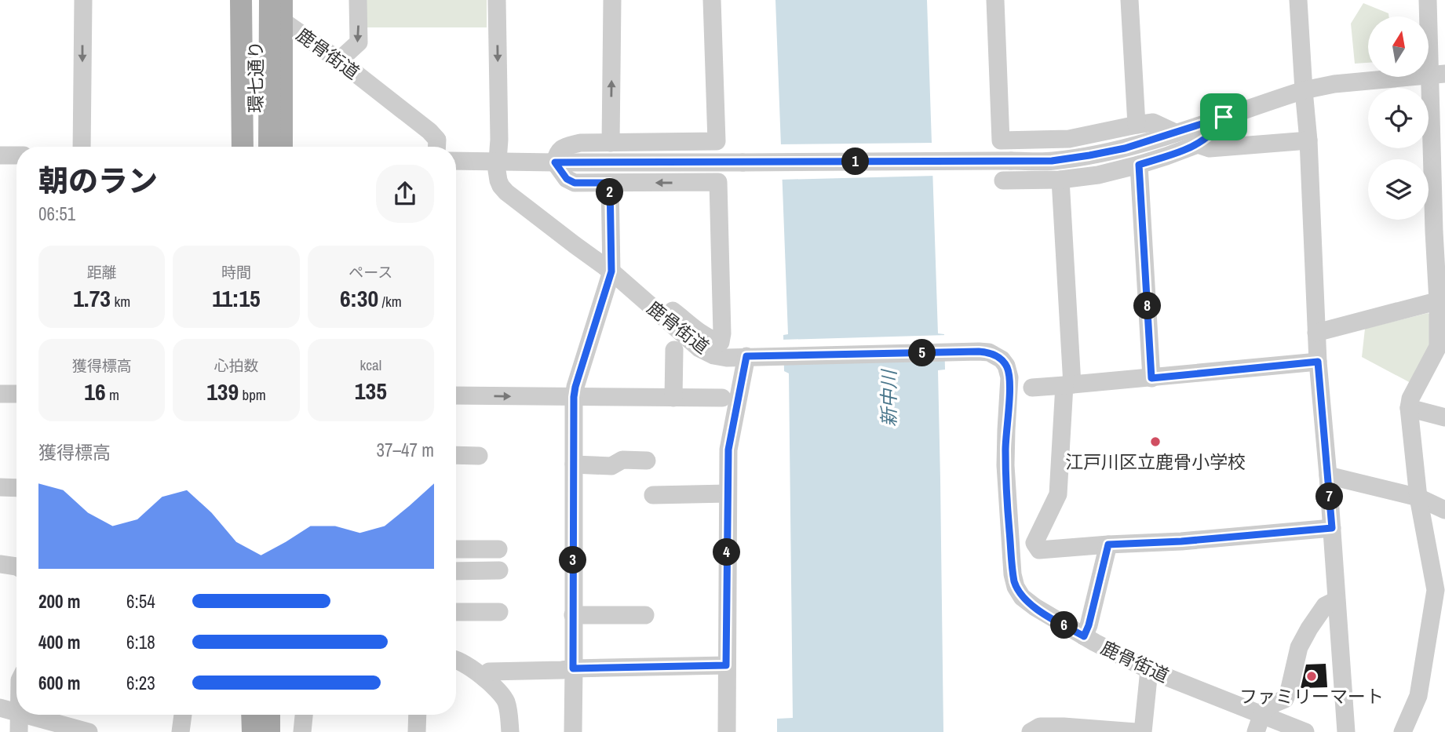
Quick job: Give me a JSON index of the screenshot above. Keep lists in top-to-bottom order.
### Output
{
  "streets": {
    "main road": ["環七通り"],
    "street": ["鹿骨街道"]
  },
  "water": ["新中川"],
  "places": ["江戸川区立鹿骨小学校", "ファミリーマート"],
  "north": "top",
  "page": {
    "heading": ["朝のラン", "06:51"],
    "pins": [
      "1",
      "2",
      "8",
      "5",
      "7",
      "4",
      "3",
      "6"
    ],
    "stats": [
      ["距離", "1.73 km"],
      ["時間", "11:15"],
      ["ペース", "6:30 /km"],
      ["獲得標高", "16 m"],
      ["心拍数", "139 bpm"],
      ["kcal", "135"]
    ],
    "chart": ["獲得標高", "37–47 m"],
    "list": [
      {
        "name": "200 m",
        "note": "6:54"
      },
      {
        "name": "400 m",
        "note": "6:18"
      },
      {
        "name": "600 m",
        "note": "6:23"
      }
    ]
  }
}
